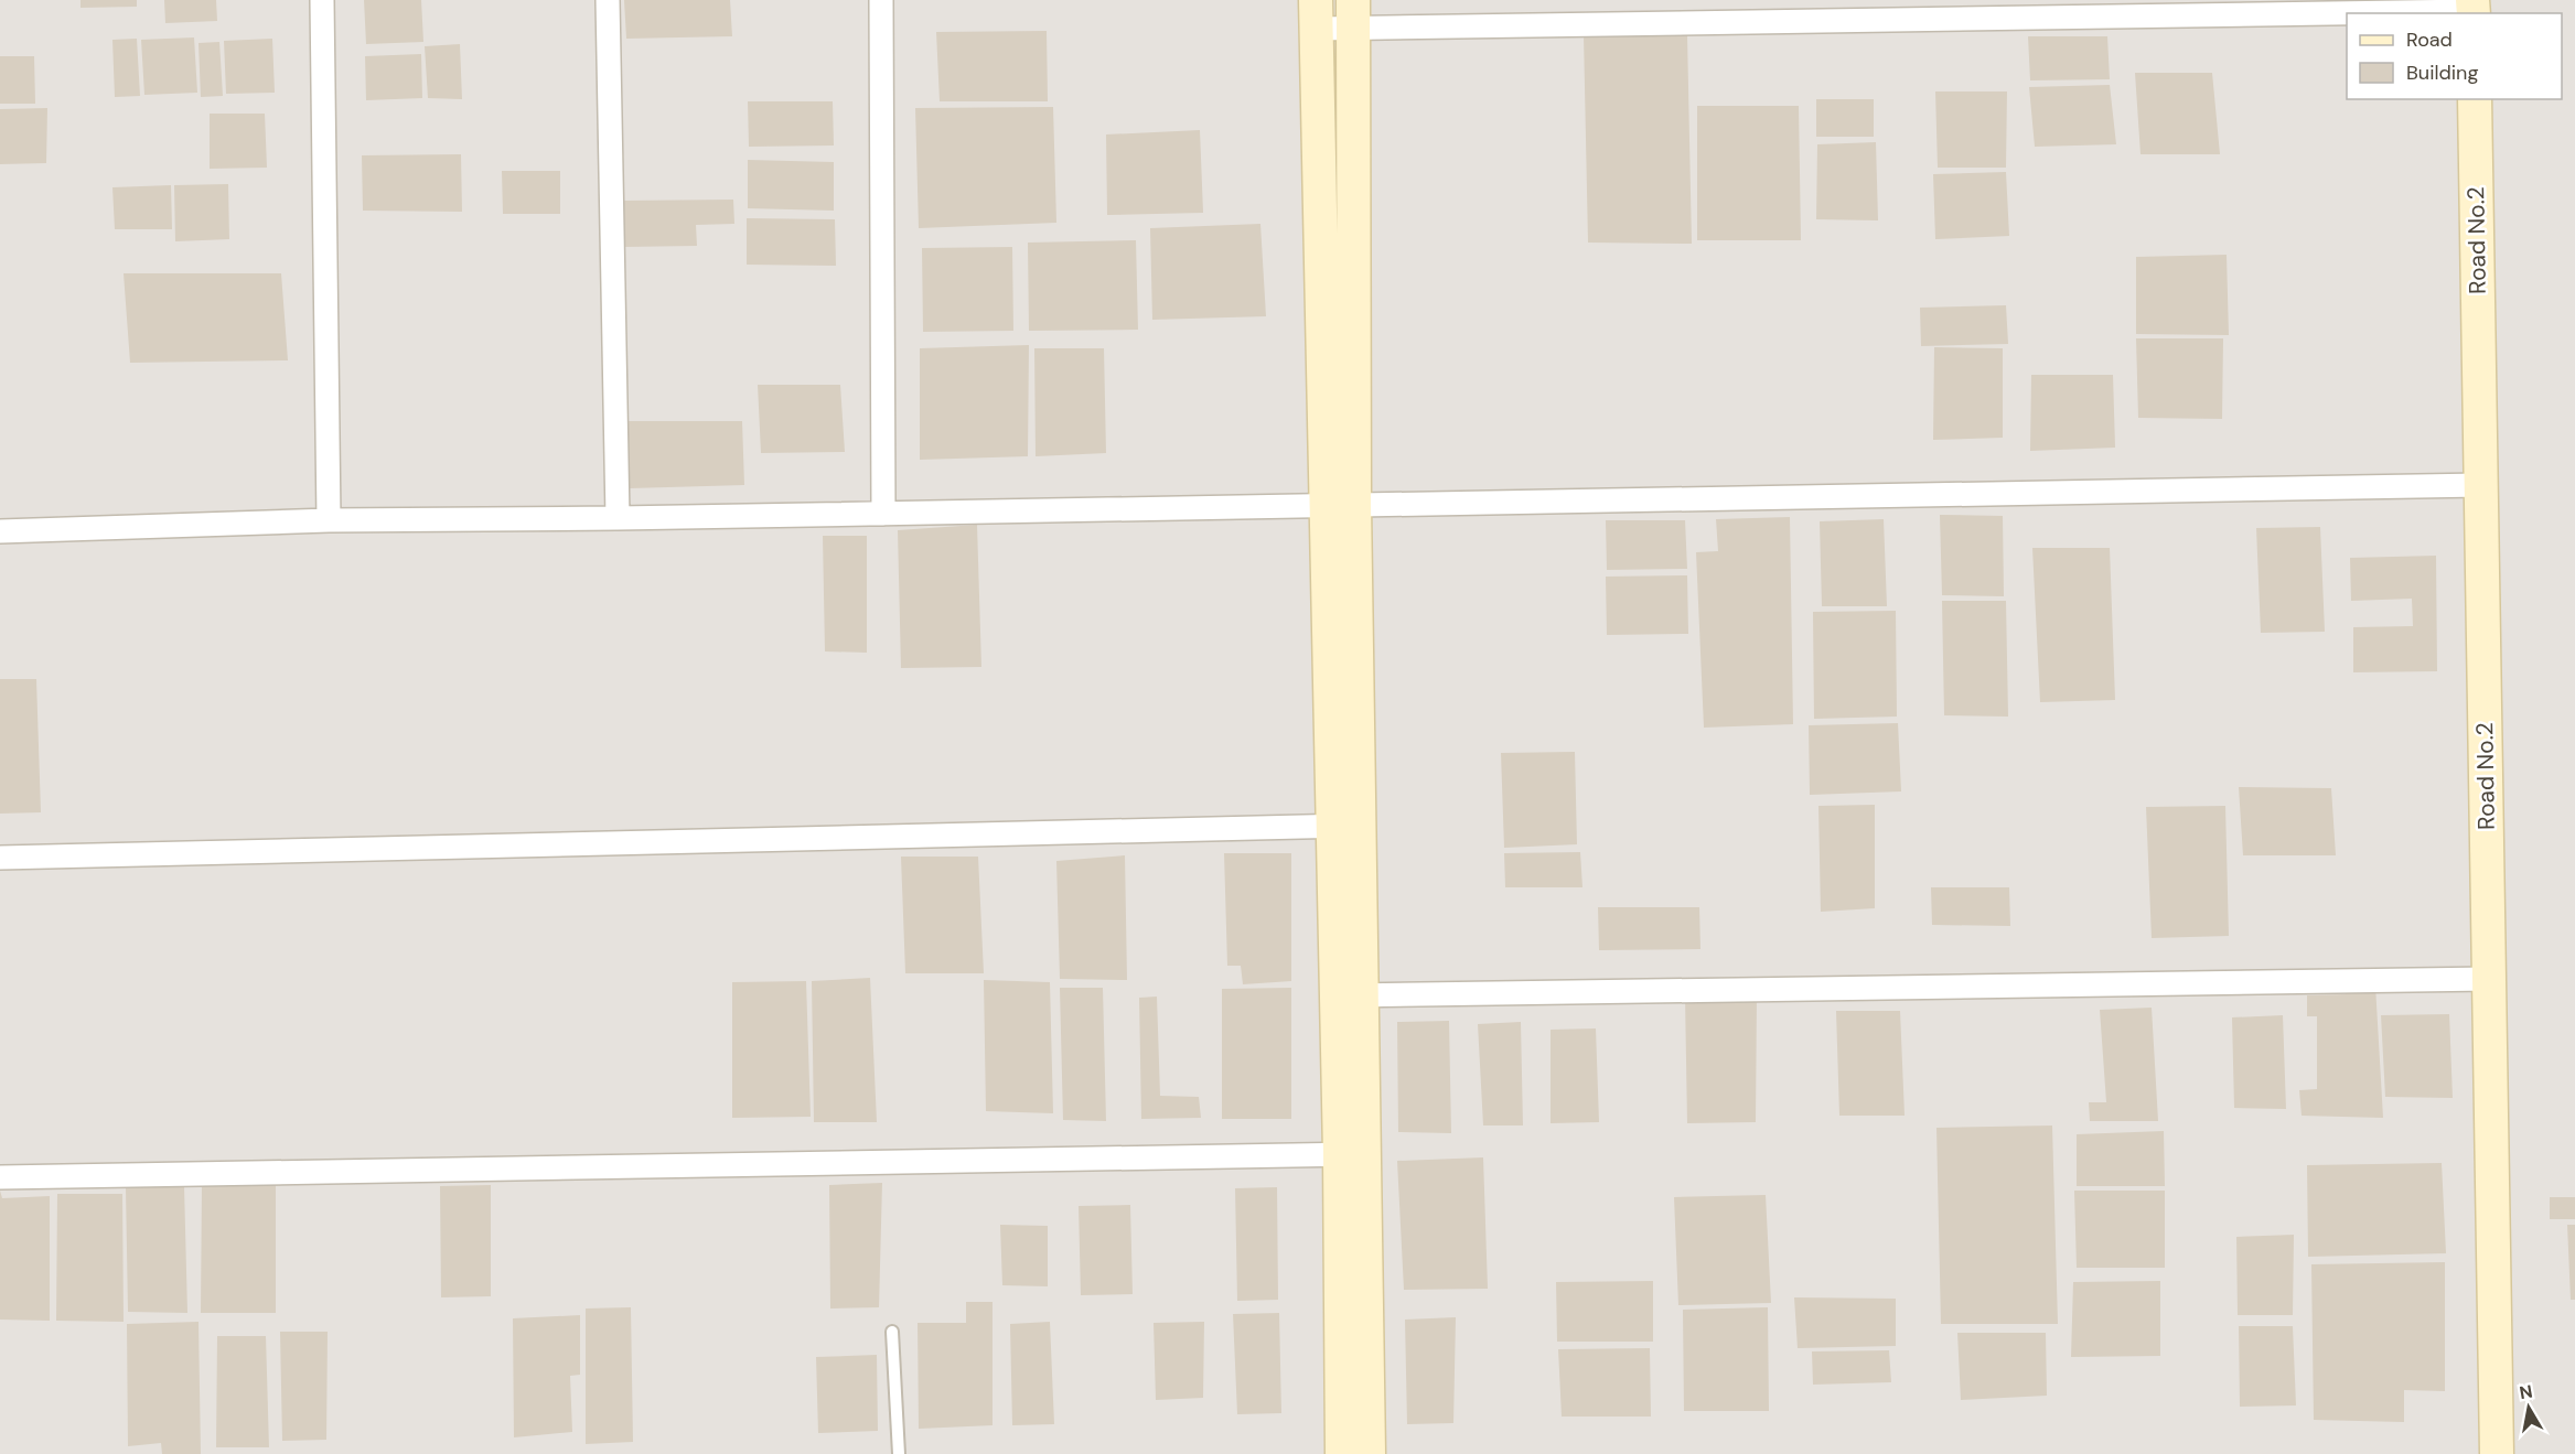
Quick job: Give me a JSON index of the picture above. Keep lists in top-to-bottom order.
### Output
{
  "streets": {
    "main road": ["Road No.2"]
  },
  "legend": ["Road", "Building"],
  "north": "top"
}
